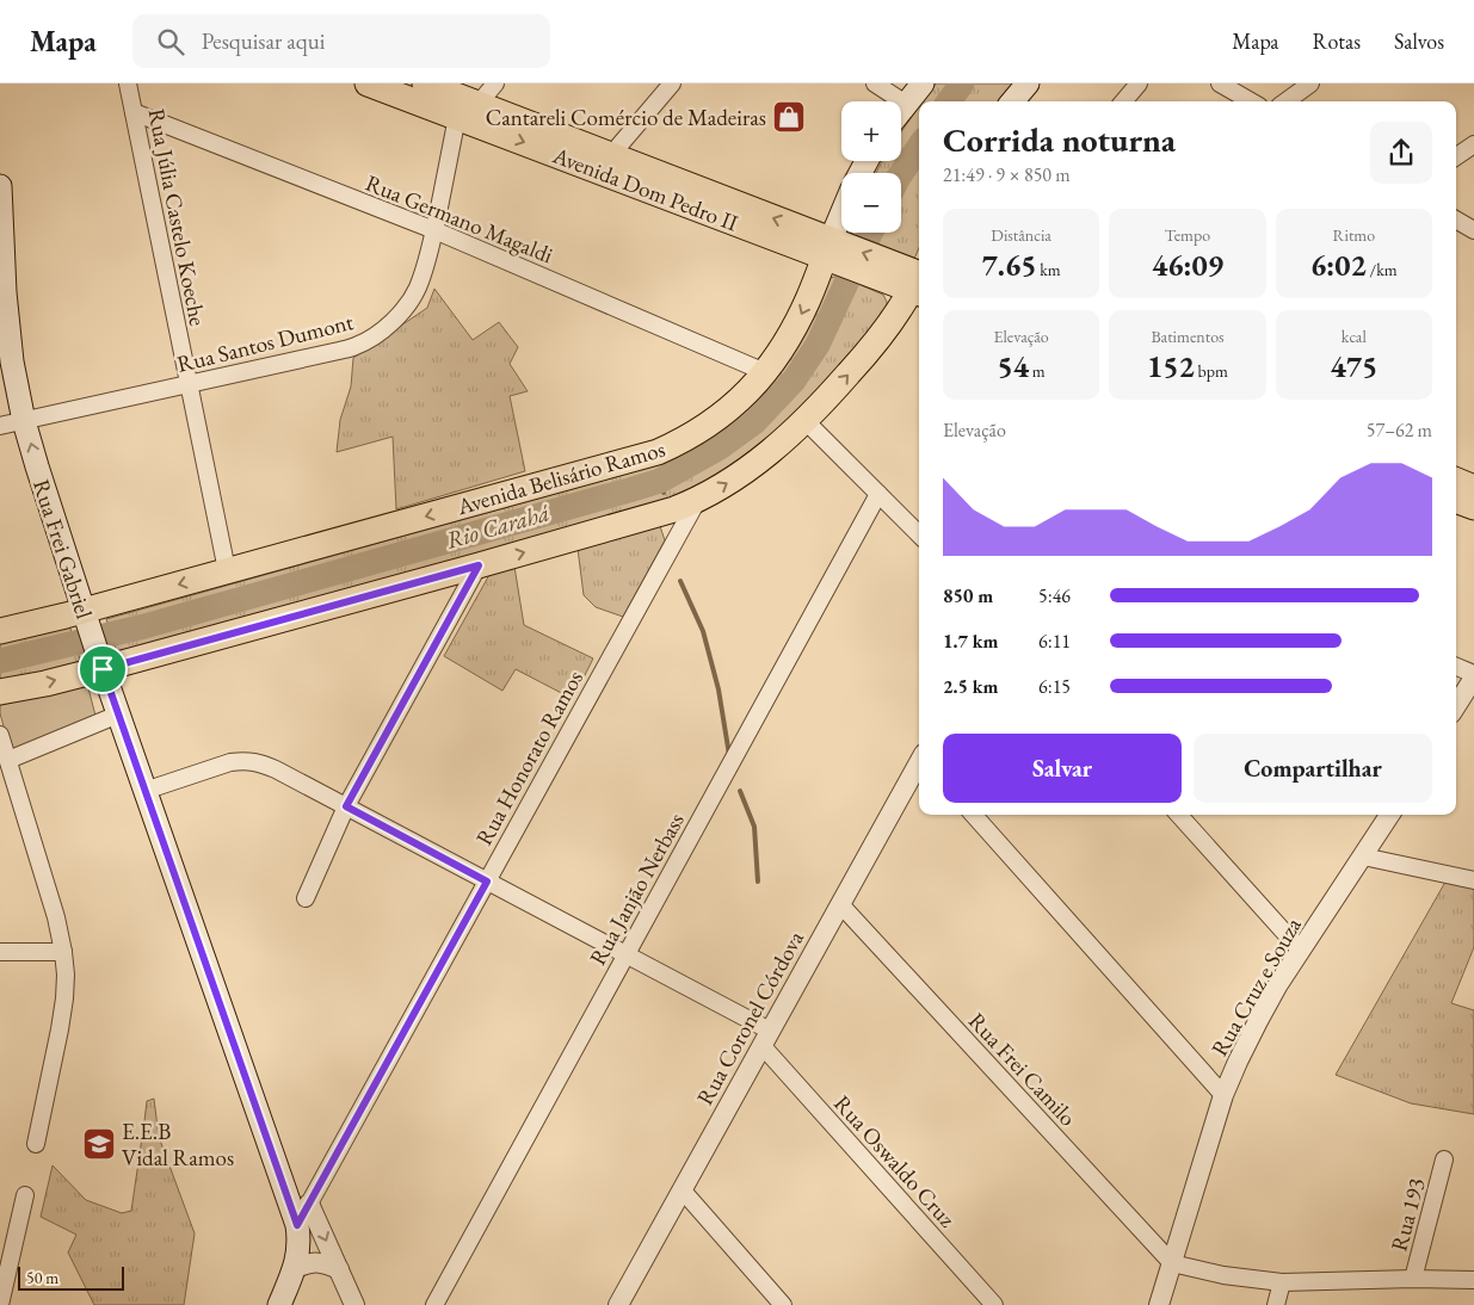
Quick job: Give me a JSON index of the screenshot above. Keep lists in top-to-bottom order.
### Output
{
  "streets": {
    "main road": ["Avenida Dom Pedro II", "Avenida Belisário Ramos", "Rua Frei Gabriel"],
    "street": [
      "Rua Júlia Castelo Koeche",
      "Rua Germano Magaldi",
      "Rua Santos Dumont",
      "Rua Honorato Ramos",
      "Rua Janjão Nerbass",
      "Rua Cruz e Souza",
      "Rua Coronel Córdova",
      "Rua Frei Camilo",
      "Rua Oswaldo Cruz",
      "Rua 193"
    ]
  },
  "crossings": [
    ["Avenida Dom Pedro II", "Rua Santos Dumont"],
    ["Avenida Dom Pedro II", "Avenida Belisário Ramos"],
    ["Rua Júlia Castelo Koeche", "Rua Germano Magaldi"],
    ["Rua Júlia Castelo Koeche", "Rua Santos Dumont"],
    ["Rua Júlia Castelo Koeche", "Avenida Belisário Ramos"],
    ["Rua Germano Magaldi", "Rua Santos Dumont"],
    ["Rua Germano Magaldi", "Avenida Belisário Ramos"],
    ["Rua Santos Dumont", "Rua Frei Gabriel"],
    ["Avenida Belisário Ramos", "Rua Frei Gabriel"],
    ["Rua Frei Gabriel", "Rua Honorato Ramos"],
    ["Rua Frei Gabriel", "Rua Oswaldo Cruz"],
    ["Rua Honorato Ramos", "Rua Oswaldo Cruz"],
    ["Rua Janjão Nerbass", "Rua Oswaldo Cruz"],
    ["Rua Cruz e Souza", "Rua Frei Camilo"],
    ["Rua Coronel Córdova", "Rua Frei Camilo"],
    ["Rua Coronel Córdova", "Rua Oswaldo Cruz"]
  ],
  "water": ["Rio Carahá"],
  "places": {
    "shop": ["Cantareli Comércio de Madeiras"],
    "school or university": ["E.E.B Vidal Ramos"]
  },
  "scale_bar": "50 m",
  "page": {
    "header": "Mapa",
    "search": "Pesquisar aqui",
    "nav": ["Mapa", "Rotas", "Salvos"],
    "map_buttons": ["+", "−"],
    "heading": ["Corrida noturna", "21:49 · 9 × 850 m"],
    "stats": [
      ["Distância", "7.65 km"],
      ["Tempo", "46:09"],
      ["Ritmo", "6:02 /km"],
      ["Elevação", "54 m"],
      ["Batimentos", "152 bpm"],
      ["kcal", "475"]
    ],
    "chart": ["Elevação", "57–62 m"],
    "list": [
      {
        "name": "850 m",
        "note": "5:46"
      },
      {
        "name": "1.7 km",
        "note": "6:11"
      },
      {
        "name": "2.5 km",
        "note": "6:15"
      }
    ],
    "buttons": ["Salvar", "Compartilhar"],
    "scale": "50 m"
  }
}
